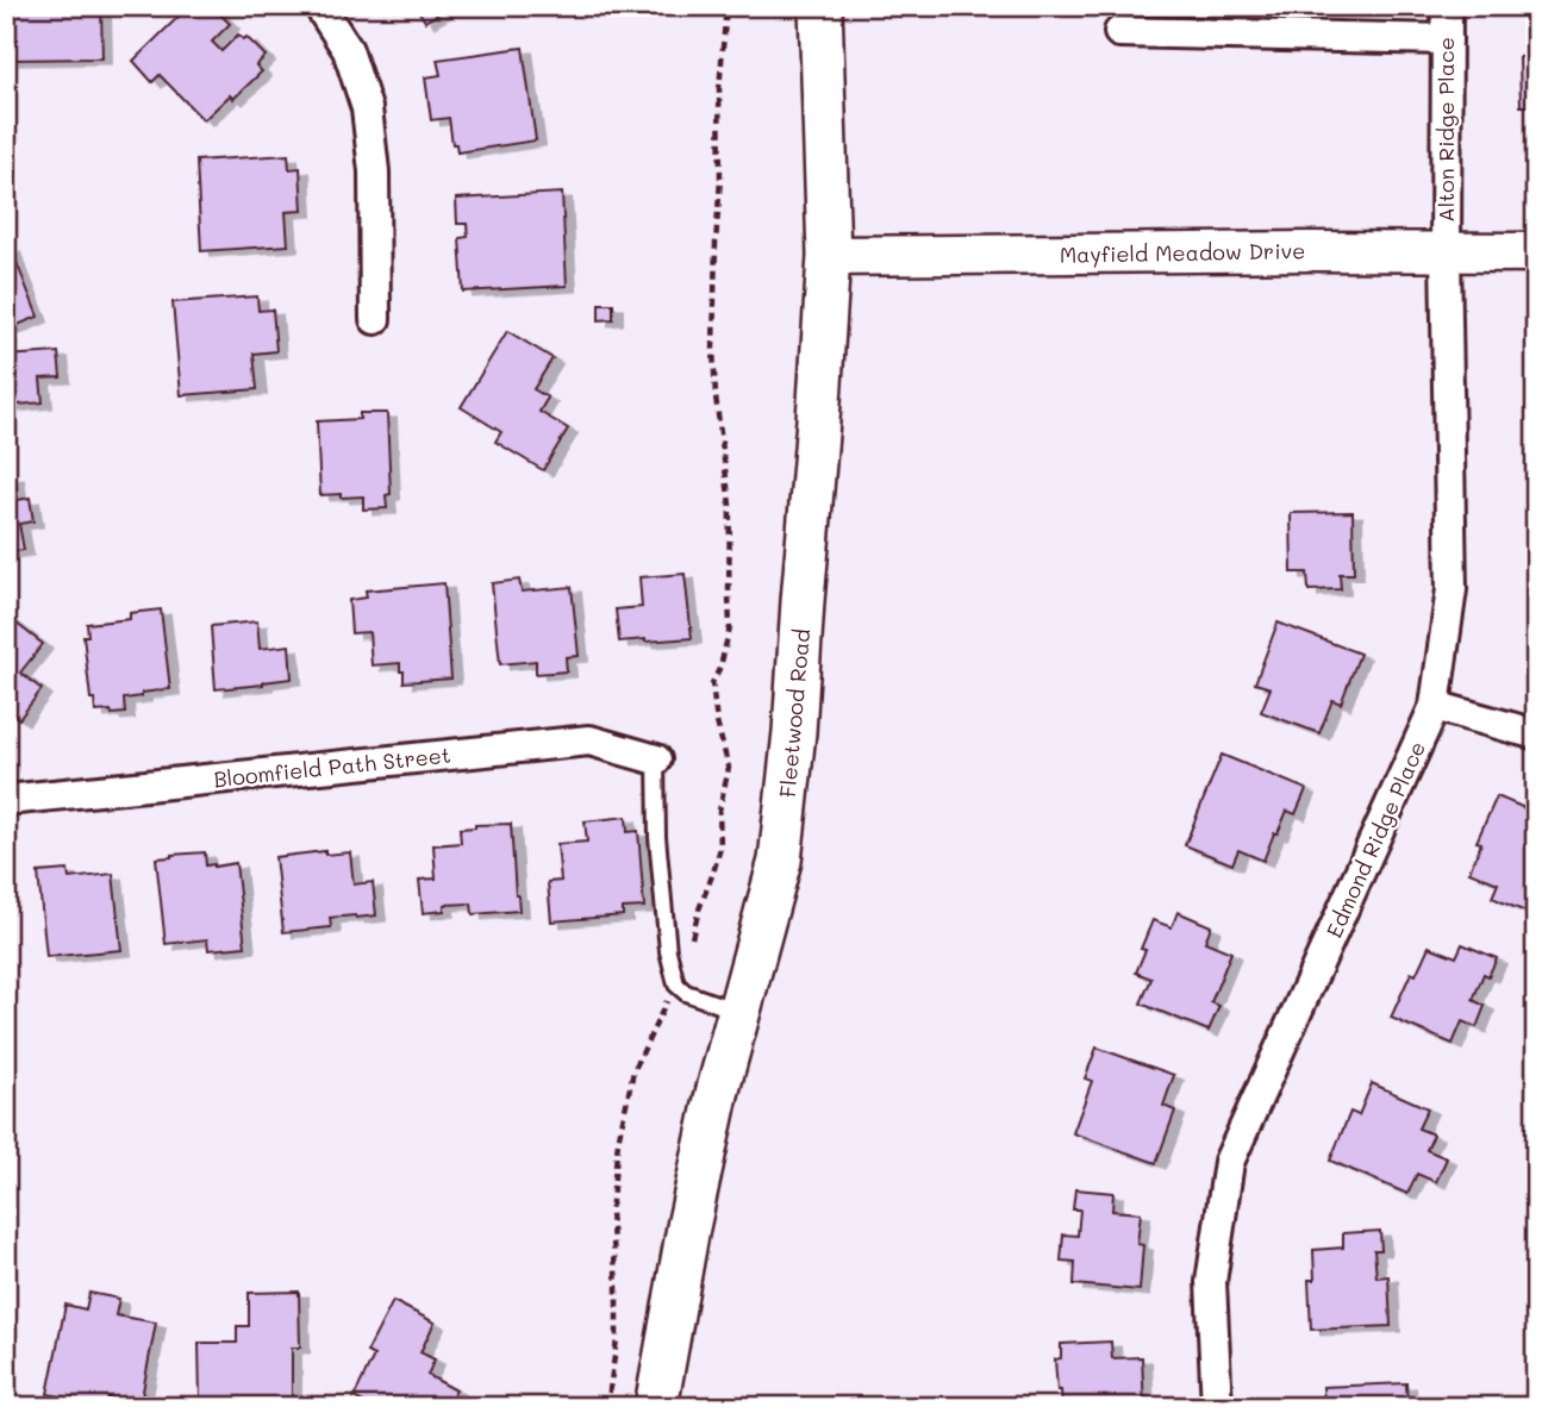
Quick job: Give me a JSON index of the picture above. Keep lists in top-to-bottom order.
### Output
{
  "streets": {
    "main road": ["Fleetwood Road"],
    "street": [
      "Alton Ridge Place",
      "Mayfield Meadow Drive",
      "Bloomfield Path Street",
      "Edmond Ridge Place"
    ]
  },
  "crossings": [
    ["Alton Ridge Place", "Mayfield Meadow Drive"],
    ["Alton Ridge Place", "Edmond Ridge Place"],
    ["Mayfield Meadow Drive", "Fleetwood Road"],
    ["Mayfield Meadow Drive", "Edmond Ridge Place"]
  ]
}
